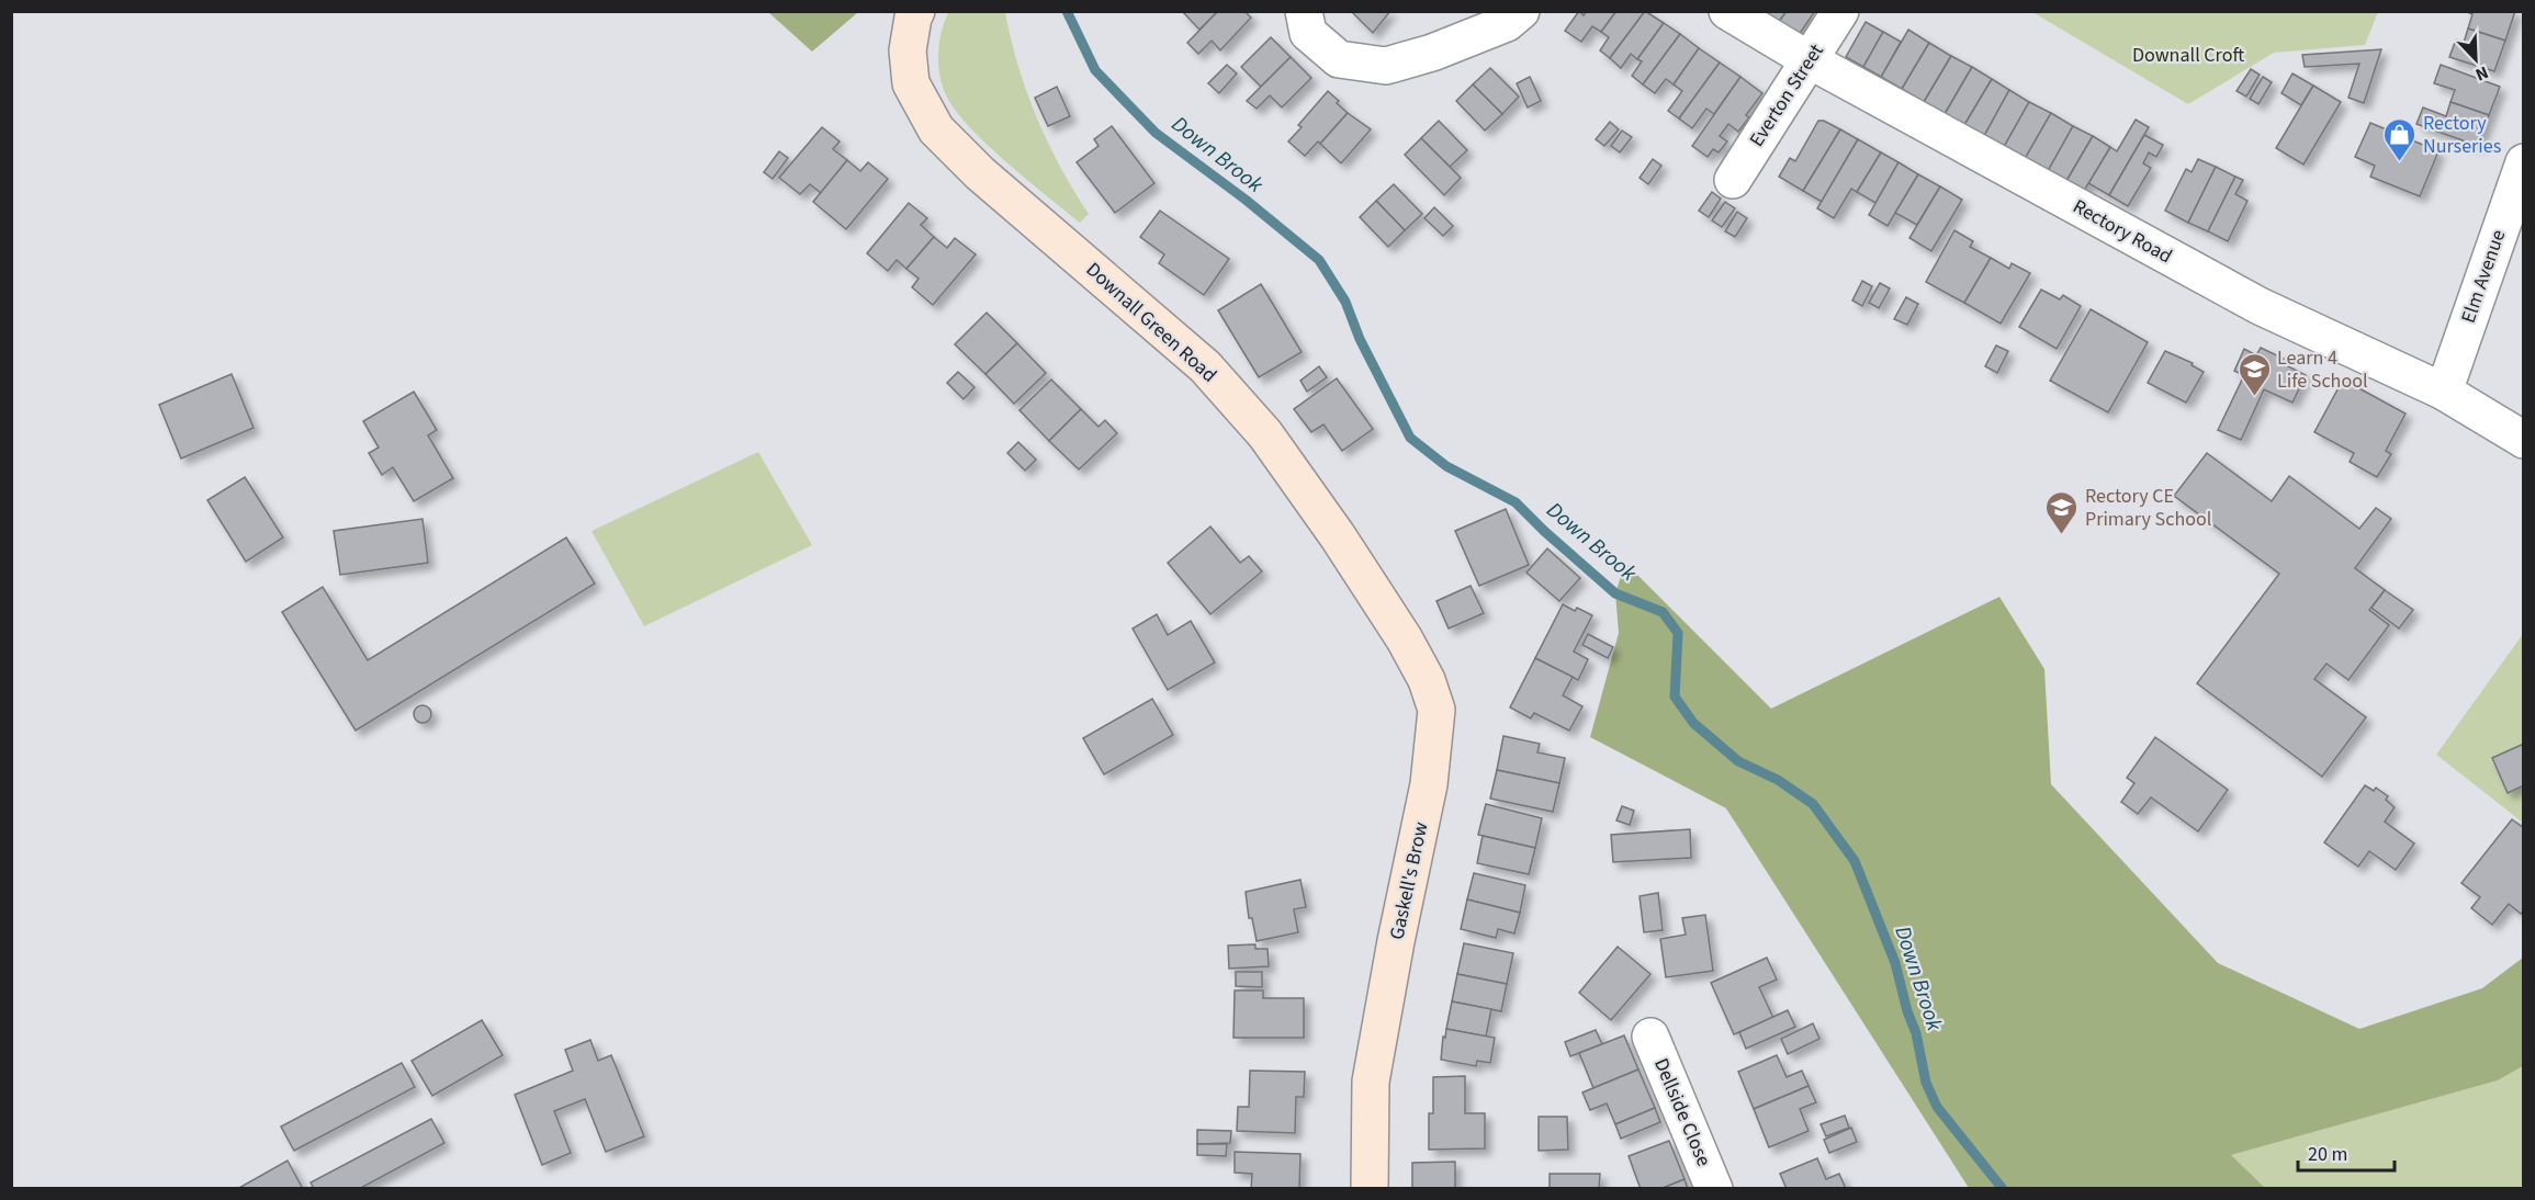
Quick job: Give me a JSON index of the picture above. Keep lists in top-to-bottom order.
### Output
{
  "streets": {
    "main road": ["Downall Green Road", "Gaskell's Brow"],
    "street": [
      "Everton Street",
      "Rectory Road",
      "Elm Avenue",
      "Dellside Close"
    ]
  },
  "crossings": [
    ["Everton Street", "Rectory Road"],
    ["Rectory Road", "Elm Avenue"],
    ["Downall Green Road", "Gaskell's Brow"]
  ],
  "water": ["Down Brook"],
  "parks": ["Downall Croft"],
  "places": {
    "shop": ["Rectory Nurseries"],
    "school or university": ["Learn 4 Life School", "Rectory CE Primary School"]
  },
  "scale_bar": "20 m",
  "north": "bottom right"
}
